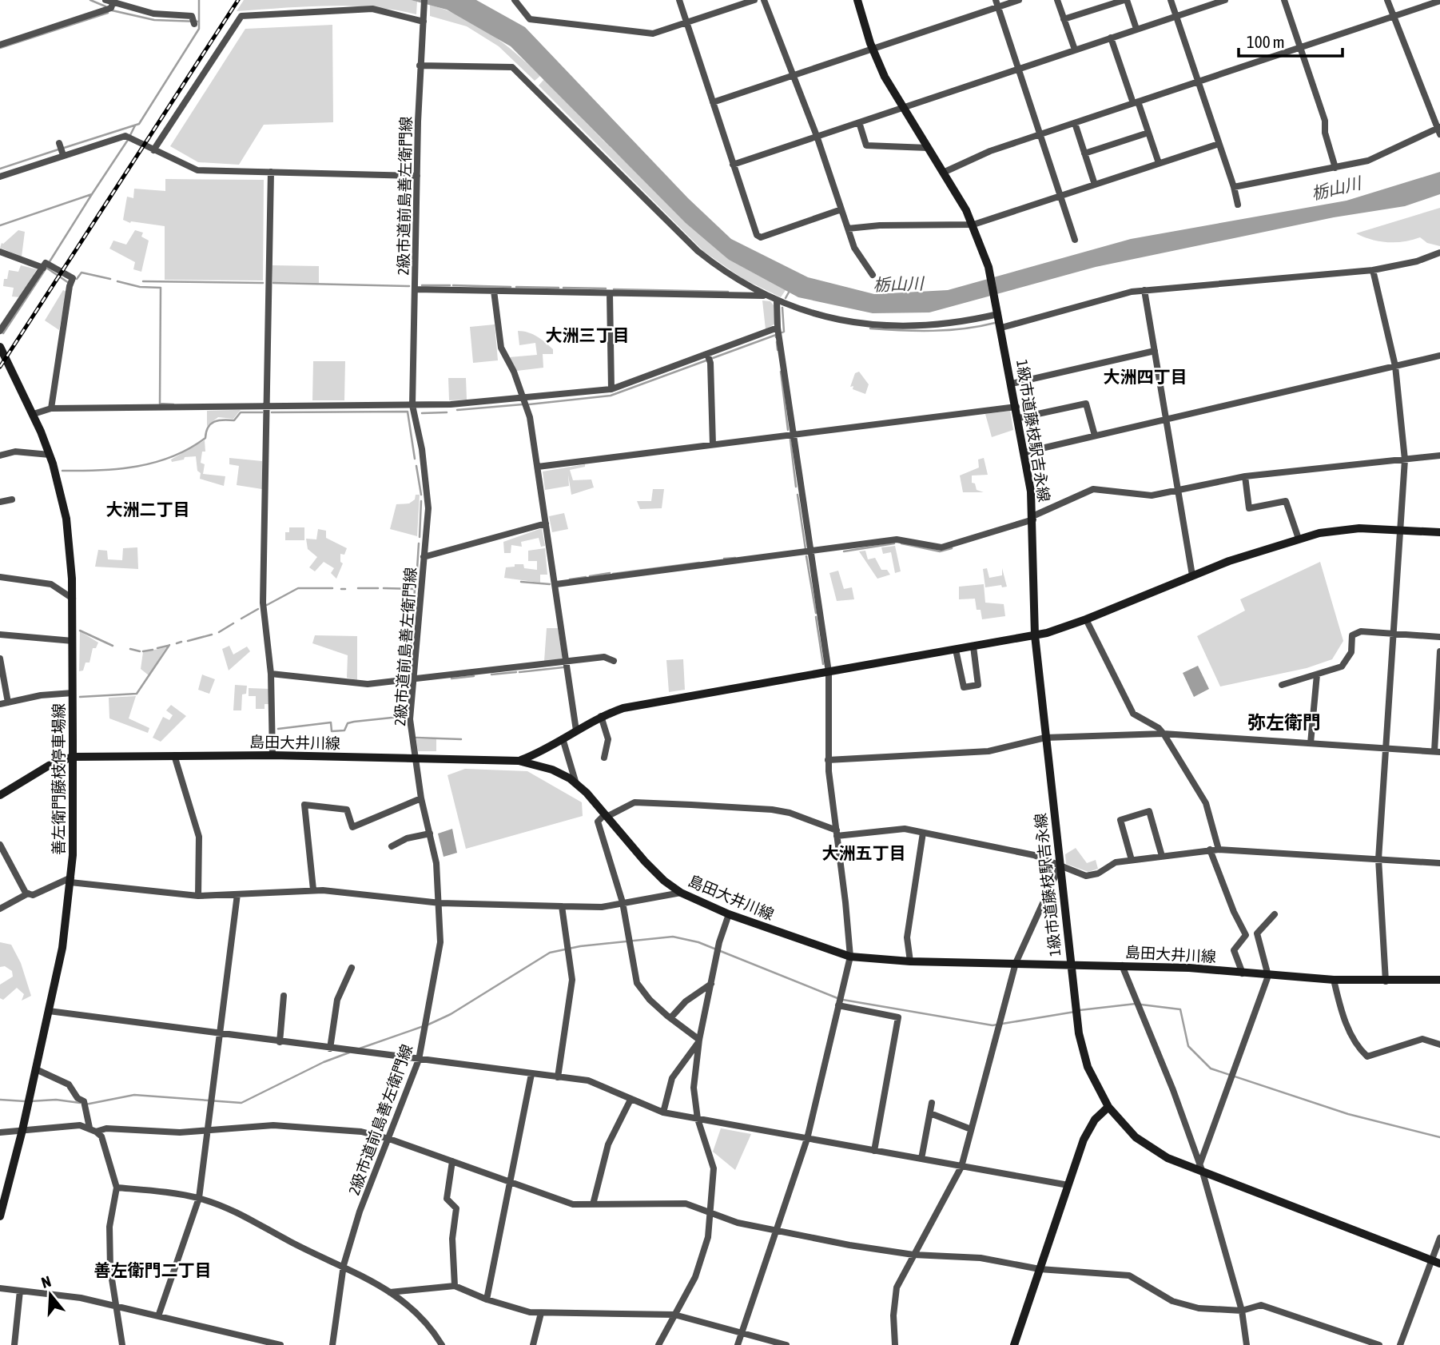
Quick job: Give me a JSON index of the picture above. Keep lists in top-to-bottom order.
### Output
{
  "streets": {
    "street": [
      "2級市道前島善左衛門線",
      "1級市道藤枝駅吉永線",
      "島田大井川線",
      "善左衛門藤枝停車場線"
    ]
  },
  "crossings": [
    ["2級市道前島善左衛門線", "島田大井川線"],
    ["1級市道藤枝駅吉永線", "島田大井川線"],
    ["島田大井川線", "善左衛門藤枝停車場線"]
  ],
  "districts": [
    "大洲三丁目",
    "大洲四丁目",
    "大洲二丁目",
    "弥左衛門",
    "大洲五丁目",
    "善左衛門二丁目"
  ],
  "water": ["栃山川"],
  "scale_bar": "100 m",
  "north": "top"
}
